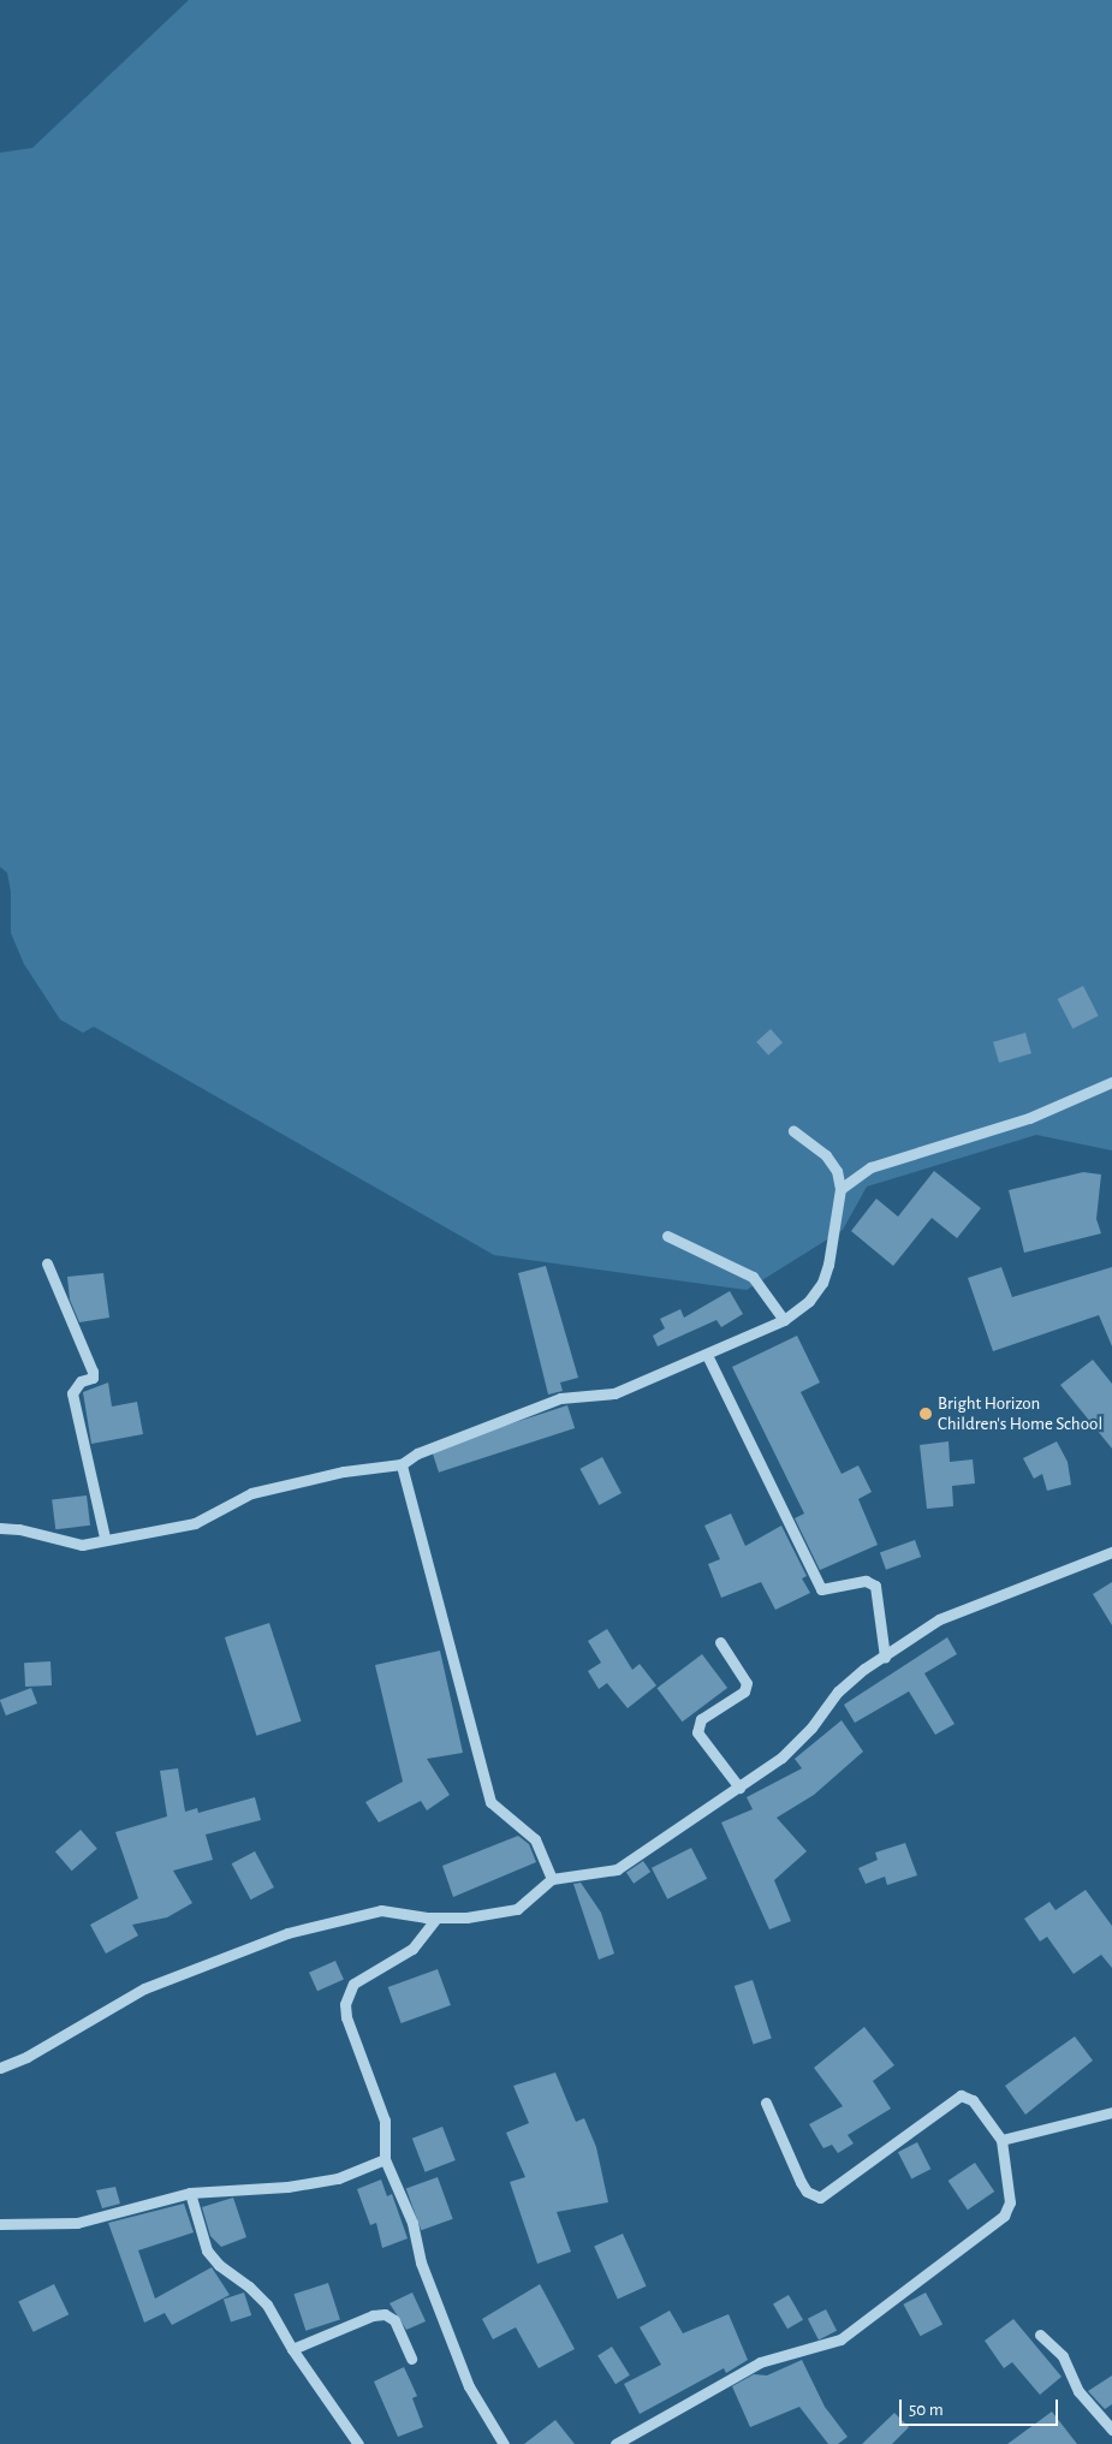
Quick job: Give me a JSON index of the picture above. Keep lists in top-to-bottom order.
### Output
{
  "places": ["Bright Horizon Children's Home School"],
  "scale_bar": "50 m"
}
